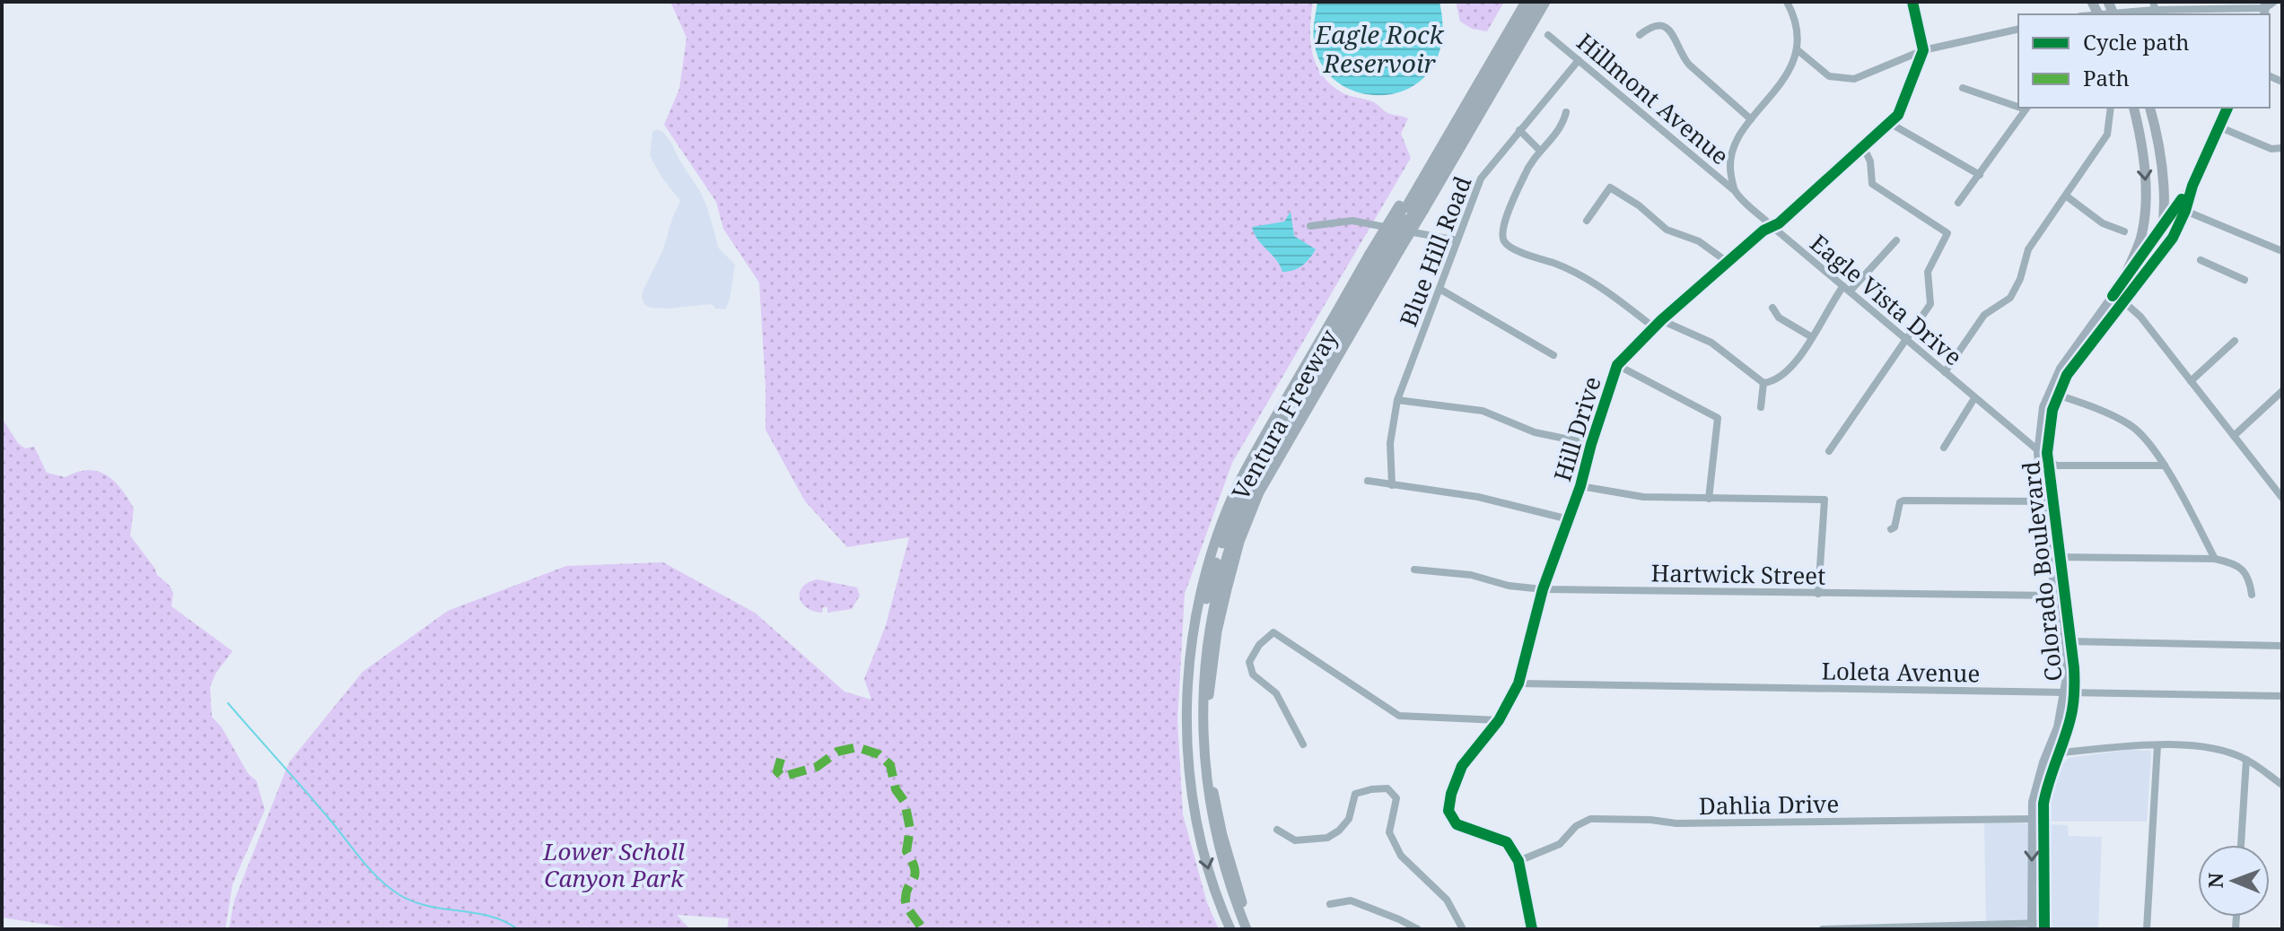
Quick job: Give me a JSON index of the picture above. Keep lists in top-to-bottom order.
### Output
{
  "streets": {
    "highway": ["Ventura Freeway"],
    "main road": ["Colorado Boulevard"],
    "street": [
      "Hillmont Avenue",
      "Blue Hill Road",
      "Eagle Vista Drive",
      "Hill Drive",
      "Hartwick Street",
      "Loleta Avenue",
      "Dahlia Drive"
    ]
  },
  "crossings": [
    ["Hillmont Avenue", "Blue Hill Road"],
    ["Hillmont Avenue", "Eagle Vista Drive"],
    ["Eagle Vista Drive", "Hill Drive"],
    ["Eagle Vista Drive", "Colorado Boulevard"],
    ["Hill Drive", "Hartwick Street"],
    ["Hill Drive", "Loleta Avenue"],
    ["Hill Drive", "Dahlia Drive"],
    ["Colorado Boulevard", "Hartwick Street"],
    ["Colorado Boulevard", "Loleta Avenue"],
    ["Colorado Boulevard", "Dahlia Drive"]
  ],
  "water": ["Eagle Rock Reservoir"],
  "parks": ["Lower Scholl Canyon Park"],
  "legend": ["Cycle path", "Path"],
  "north": "left"
}
